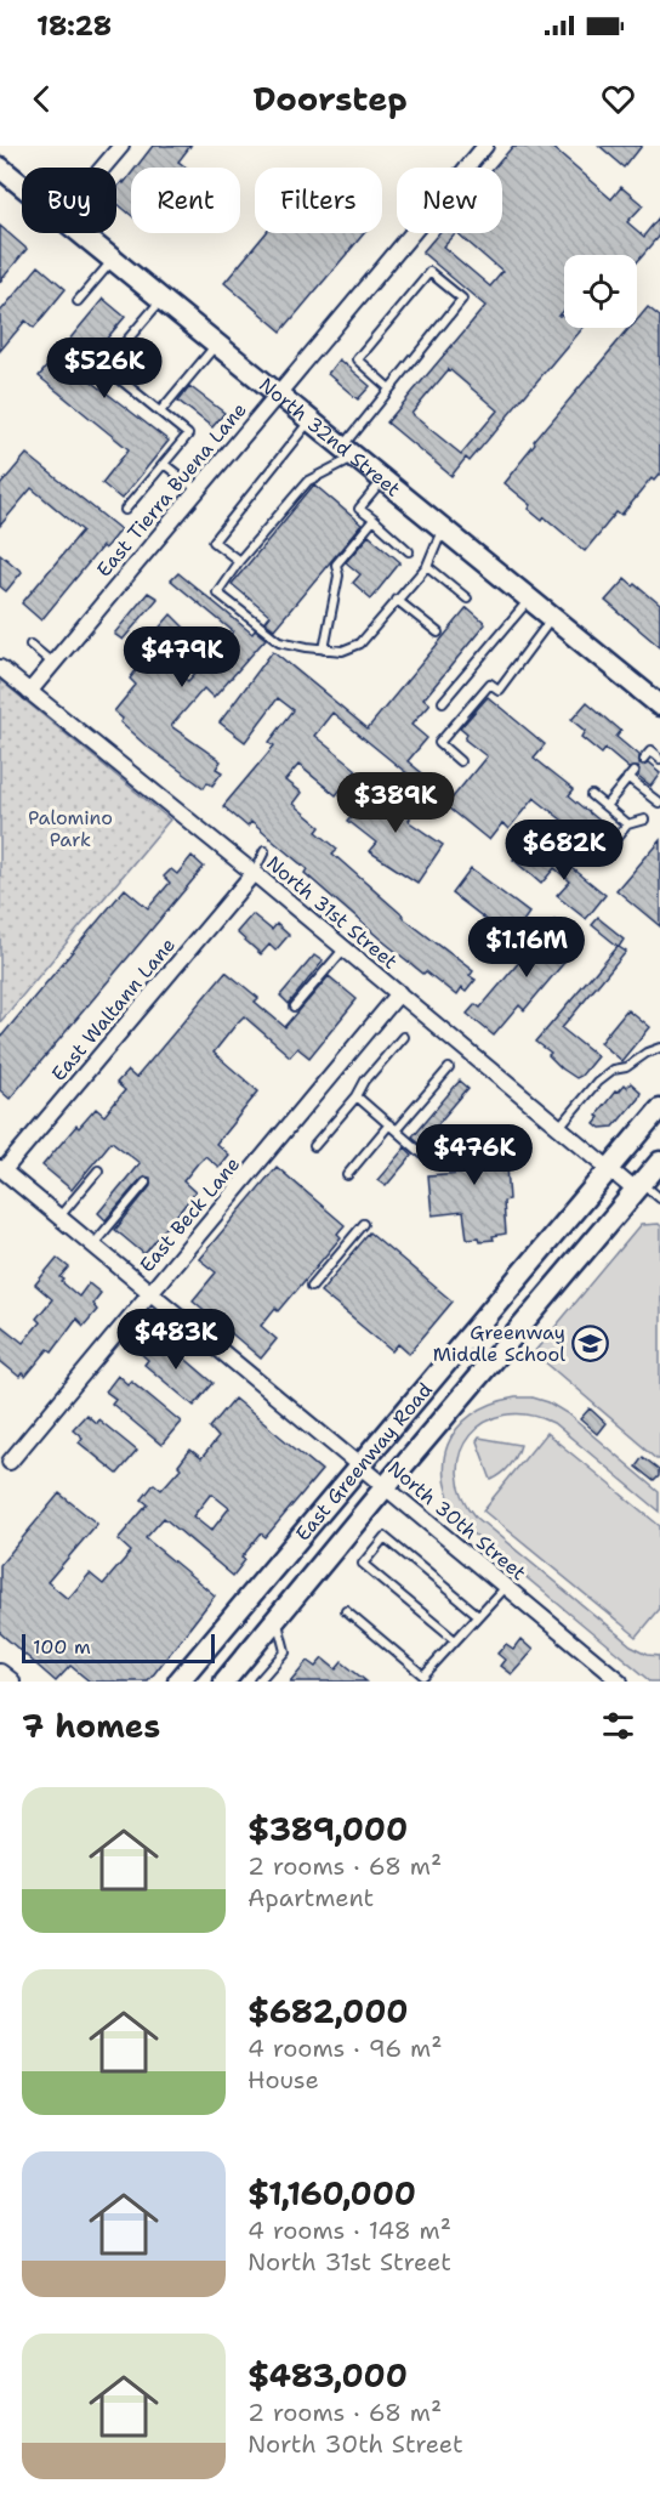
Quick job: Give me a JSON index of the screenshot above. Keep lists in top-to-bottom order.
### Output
{
  "streets": {
    "main road": ["North 32nd Street", "East Greenway Road"],
    "street": [
      "East Tierra Buena Lane",
      "North 31st Street",
      "East Waltann Lane",
      "East Beck Lane",
      "North 30th Street"
    ]
  },
  "crossings": [
    ["North 32nd Street", "East Tierra Buena Lane"],
    ["East Tierra Buena Lane", "North 31st Street"],
    ["North 31st Street", "East Waltann Lane"],
    ["North 31st Street", "East Beck Lane"],
    ["North 31st Street", "East Greenway Road"],
    ["East Waltann Lane", "North 30th Street"],
    ["East Beck Lane", "North 30th Street"],
    ["East Greenway Road", "North 30th Street"]
  ],
  "parks": ["Palomino Park"],
  "places": {
    "school or university": ["Greenway Middle School"]
  },
  "scale_bar": "100 m",
  "page": {
    "status": "18:28",
    "header": "Doorstep",
    "chip": [
      "Buy",
      "Rent",
      "Filters",
      "New"
    ],
    "price": [
      "$526K",
      "$479K",
      "$389K",
      "$682K",
      "$1.16M",
      "$476K",
      "$483K"
    ],
    "scale": "100 m",
    "heading": "7 homes",
    "list": [
      {
        "name": "$389,000",
        "note": "2 rooms · 68 m² · Apartment"
      },
      {
        "name": "$682,000",
        "note": "4 rooms · 96 m² · House"
      },
      {
        "name": "$1,160,000",
        "note": "4 rooms · 148 m² · North 31st Street"
      },
      {
        "name": "$483,000",
        "note": "2 rooms · 68 m² · North 30th Street"
      }
    ]
  }
}
